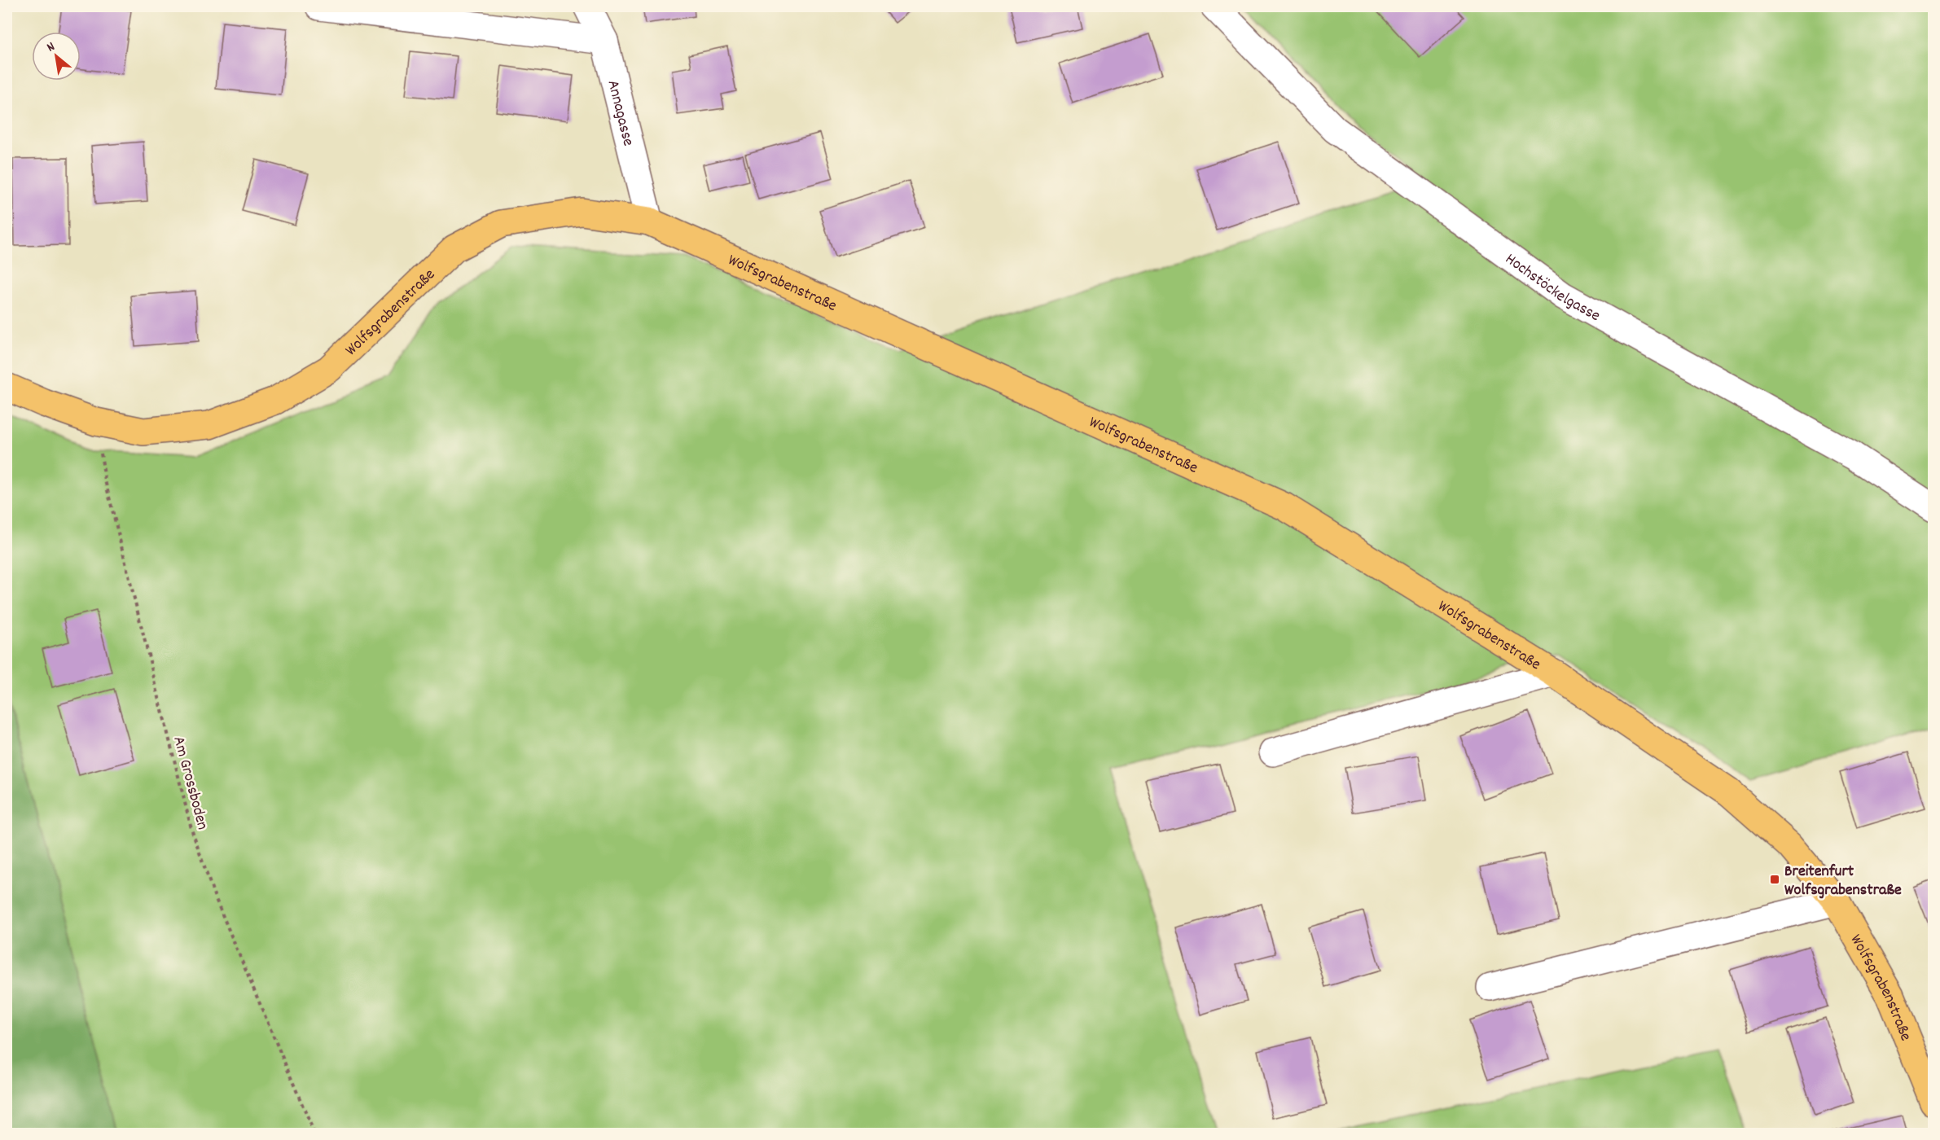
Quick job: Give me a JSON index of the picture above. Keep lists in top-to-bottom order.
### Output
{
  "streets": {
    "main road": ["Wolfsgrabenstraße"],
    "street": ["Annagasse", "Hochstöckelgasse"],
    "path": ["Am Grossboden"]
  },
  "crossings": [
    ["Annagasse", "Wolfsgrabenstraße"],
    ["Wolfsgrabenstraße", "Am Grossboden"]
  ],
  "places": {
    "transit": ["Breitenfurt Wolfsgrabenstraße"]
  },
  "north": "top left"
}
